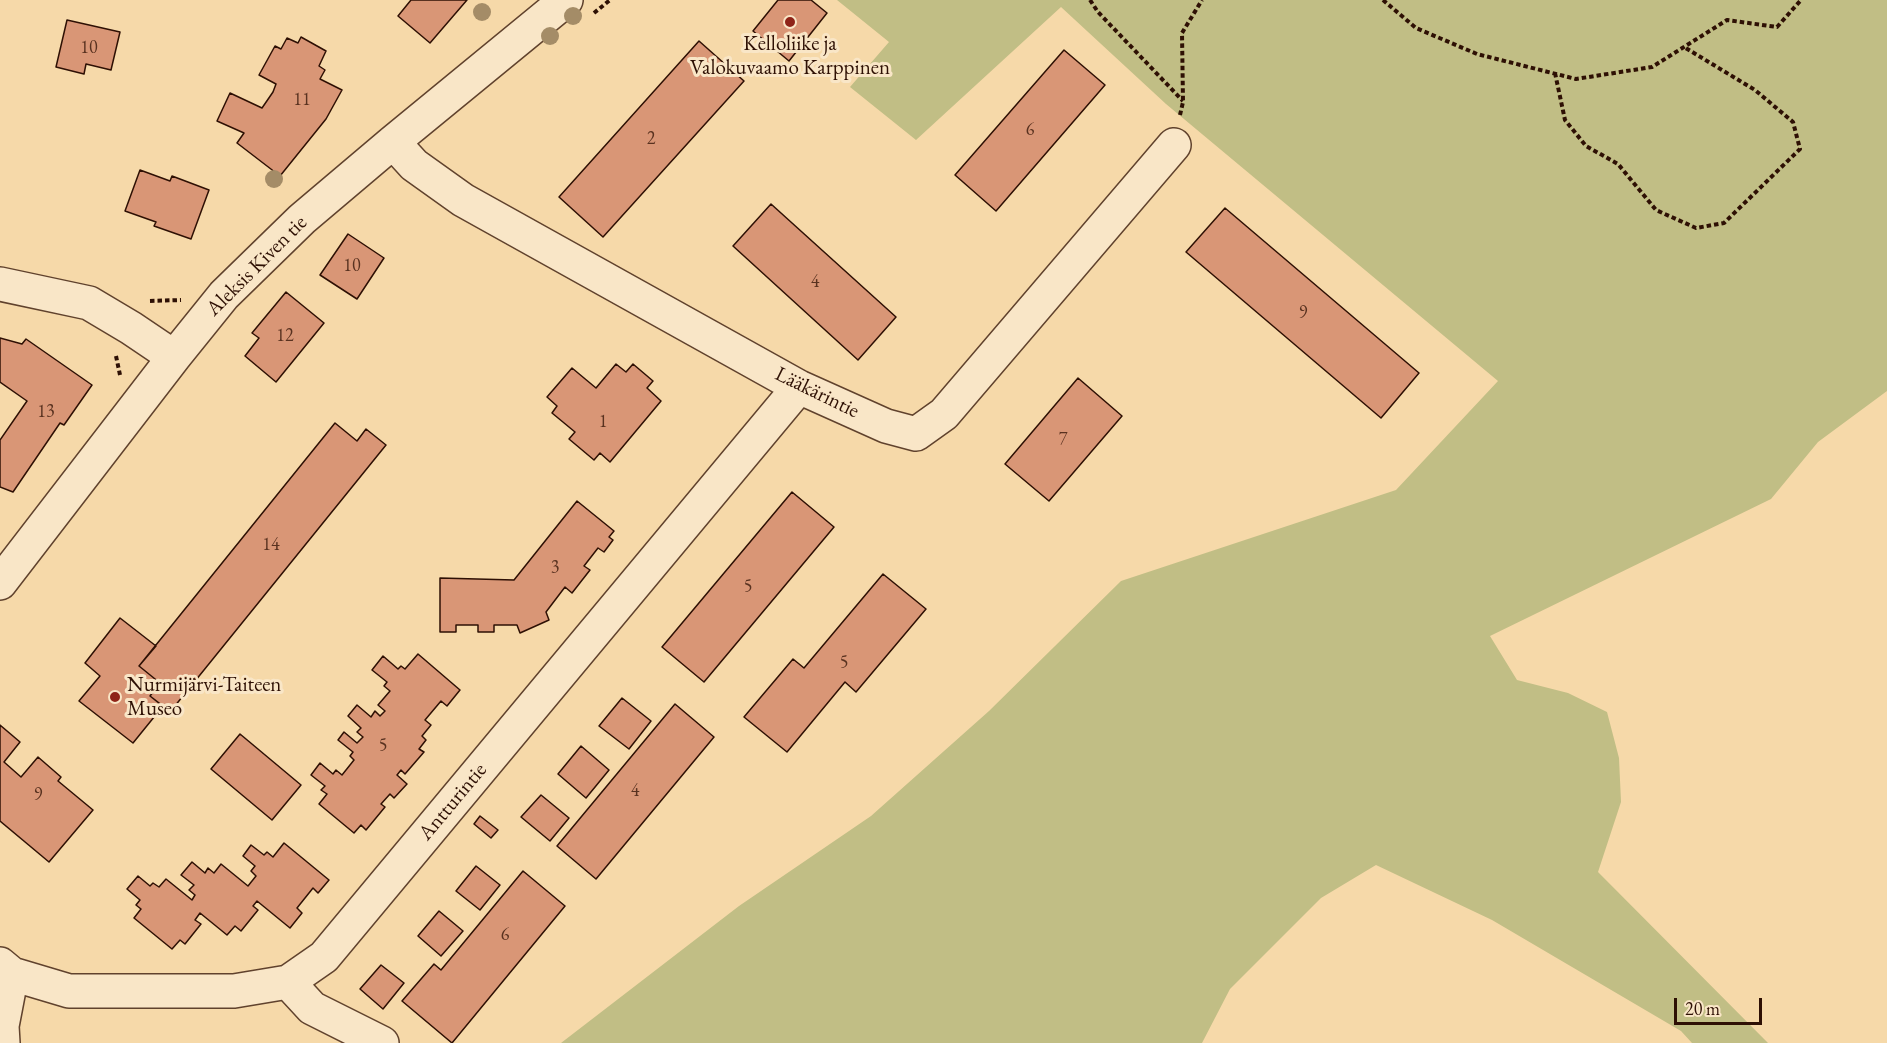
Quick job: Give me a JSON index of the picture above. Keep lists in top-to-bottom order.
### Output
{
  "streets": {
    "street": ["Aleksis Kiven tie", "Lääkärintie", "Antturintie"]
  },
  "crossings": [
    ["Aleksis Kiven tie", "Lääkärintie"],
    ["Lääkärintie", "Antturintie"]
  ],
  "places": ["Kelloliike ja Valokuvaamo Karppinen", "Nurmijärvi-Taiteen Museo"],
  "house_numbers": [
    "10",
    "11",
    "6",
    "2",
    "10",
    "4",
    "9",
    "12",
    "13",
    "1",
    "7",
    "14",
    "3",
    "5",
    "5",
    "5",
    "4",
    "9",
    "6"
  ],
  "scale_bar": "20 m"
}
